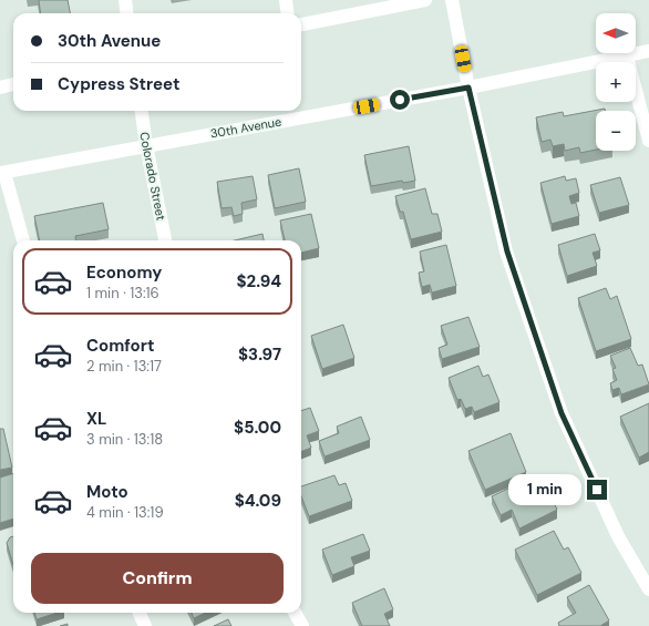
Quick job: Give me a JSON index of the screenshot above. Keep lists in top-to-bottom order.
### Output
{
  "streets": {
    "street": ["30th Avenue", "Colorado Street"]
  },
  "crossings": [
    ["30th Avenue", "Colorado Street"]
  ],
  "north": "left",
  "page": {
    "map_buttons": ["+", "−"],
    "banner": ["30th Avenue", "Cypress Street"],
    "list": [
      {
        "name": "Economy",
        "note": "1 min · 13:16",
        "value": "$2.94"
      },
      {
        "name": "Comfort",
        "note": "2 min · 13:17",
        "value": "$3.97"
      },
      {
        "name": "XL",
        "note": "3 min · 13:18",
        "value": "$5.00"
      },
      {
        "name": "Moto",
        "note": "4 min · 13:19",
        "value": "$4.09"
      }
    ],
    "bubble": "1 min",
    "buttons": "Confirm"
  }
}
